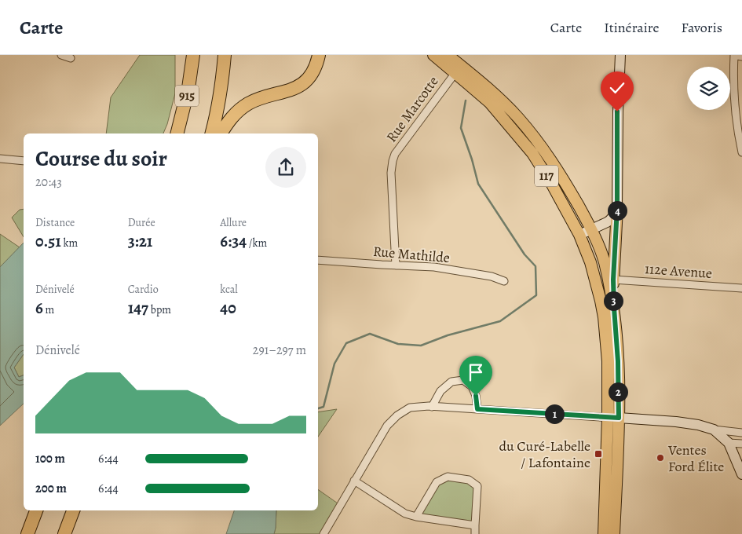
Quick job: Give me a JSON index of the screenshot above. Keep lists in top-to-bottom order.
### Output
{
  "streets": {
    "highway": ["915"],
    "main road": ["117"],
    "street": ["Rue Marcotte", "Rue Mathilde", "112e Avenue"]
  },
  "crossings": [
    ["Rue Marcotte", "117"],
    ["Rue Marcotte", "Rue Mathilde"]
  ],
  "places": {
    "transit": ["du Curé-Labelle / Lafontaine"],
    "other": ["Ventes Ford Élite"]
  },
  "page": {
    "header": "Carte",
    "nav": ["Carte", "Itinéraire", "Favoris"],
    "heading": ["Course du soir", "20:43"],
    "stats": [
      ["Distance", "0.51 km"],
      ["Durée", "3:21"],
      ["Allure", "6:34 /km"],
      ["Dénivelé", "6 m"],
      ["Cardio", "147 bpm"],
      ["kcal", "40"]
    ],
    "pins": [
      "4",
      "3",
      "2",
      "1"
    ],
    "chart": ["Dénivelé", "291–297 m"],
    "list": [
      {
        "name": "100 m",
        "note": "6:44"
      },
      {
        "name": "200 m",
        "note": "6:44"
      }
    ]
  }
}
